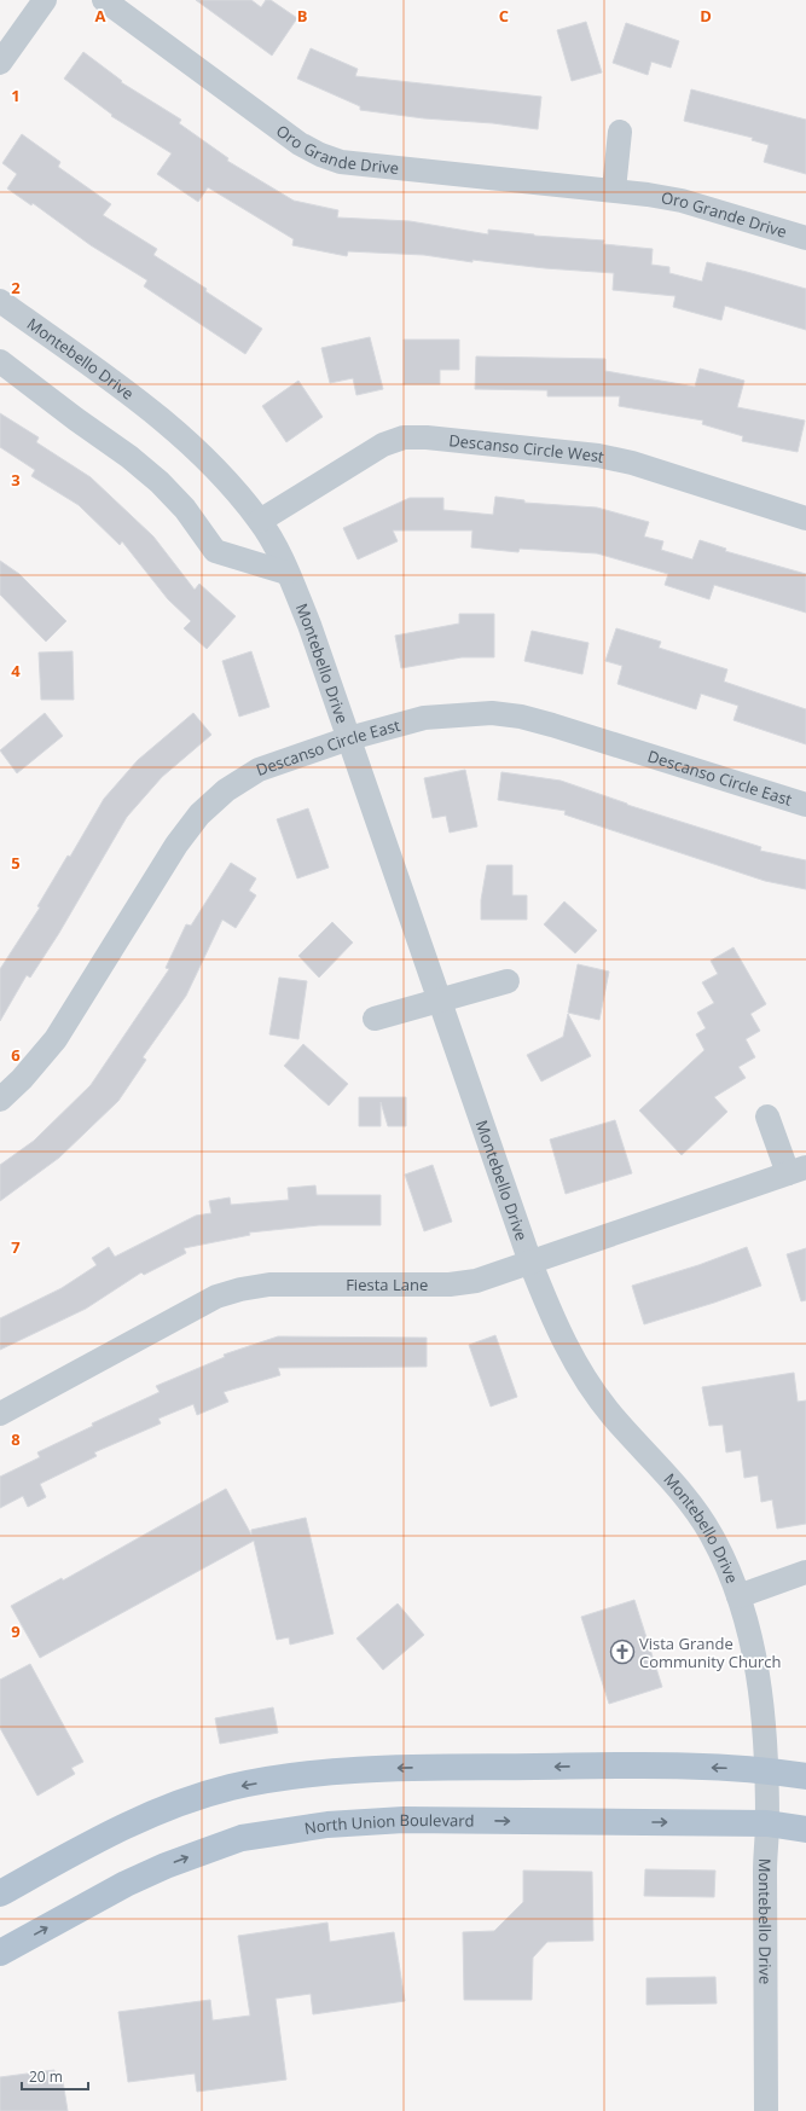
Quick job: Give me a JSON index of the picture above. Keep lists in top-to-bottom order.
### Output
{
  "streets": {
    "main road": ["North Union Boulevard"],
    "street": [
      "Oro Grande Drive",
      "Montebello Drive",
      "Descanso Circle West",
      "Descanso Circle East",
      "Fiesta Lane"
    ]
  },
  "crossings": [
    ["Montebello Drive", "Descanso Circle West"],
    ["Montebello Drive", "Descanso Circle East"],
    ["Montebello Drive", "Fiesta Lane"],
    ["Montebello Drive", "North Union Boulevard"]
  ],
  "places": {
    "church": ["Vista Grande Community Church"]
  },
  "scale_bar": "20 m",
  "grid": {
    "columns": [
      "A",
      "B",
      "C",
      "D"
    ],
    "rows": [
      "1",
      "2",
      "3",
      "4",
      "5",
      "6",
      "7",
      "8",
      "9"
    ]
  }
}
